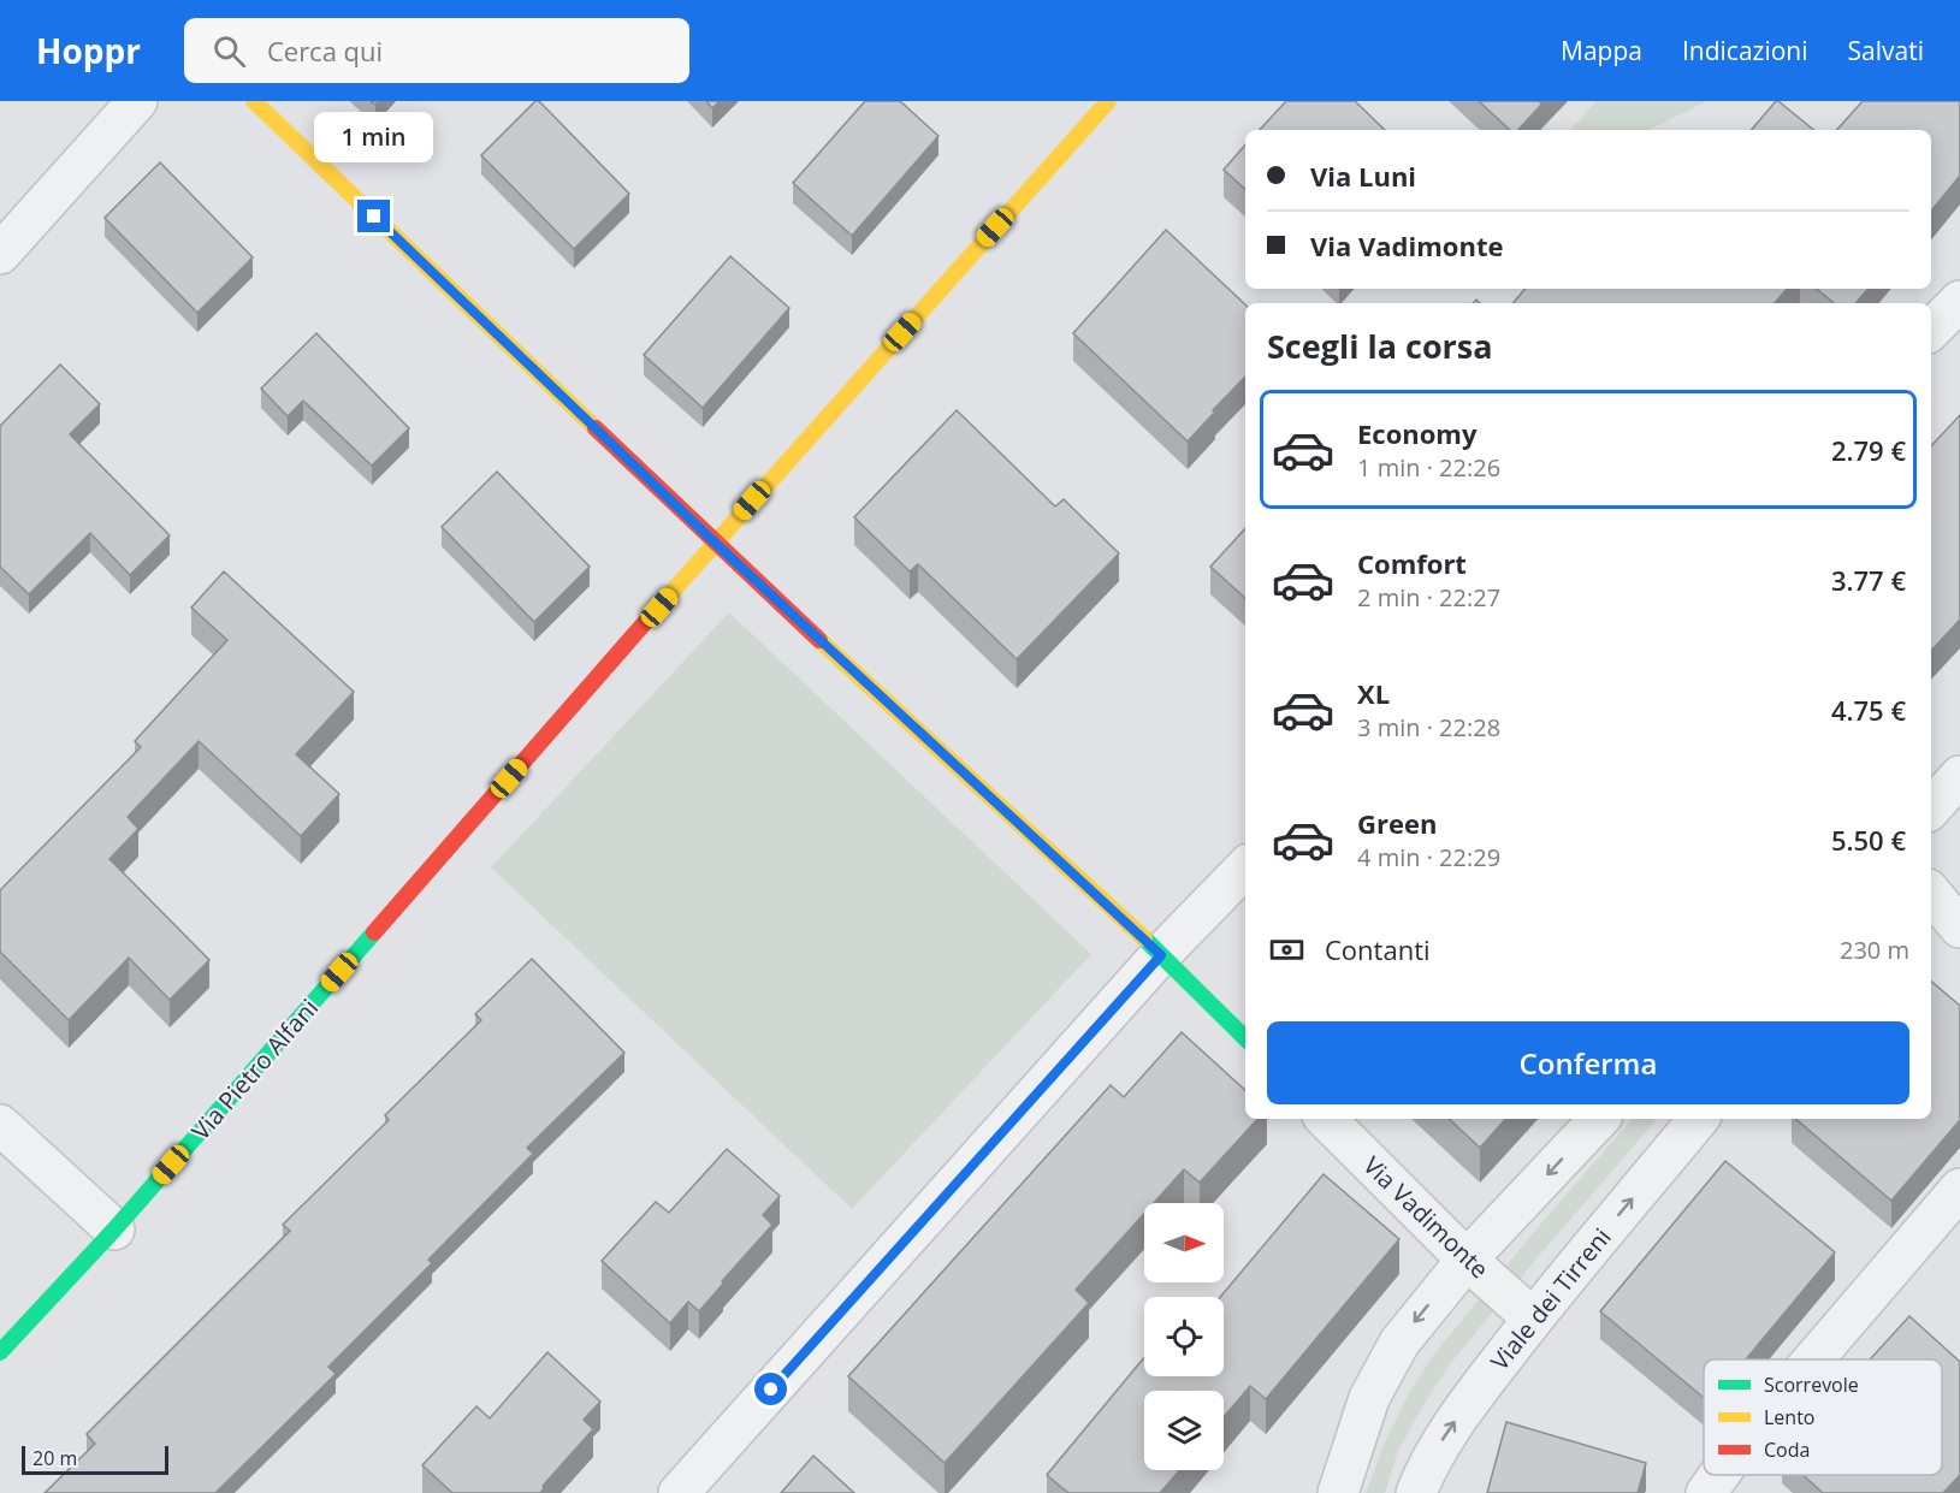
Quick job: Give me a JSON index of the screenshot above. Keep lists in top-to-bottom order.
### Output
{
  "streets": {
    "street": ["Via Pietro Alfani", "Via Vadimonte", "Viale dei Tirreni"]
  },
  "crossings": [
    ["Via Vadimonte", "Viale dei Tirreni"]
  ],
  "legend": ["Scorrevole", "Lento", "Coda"],
  "scale_bar": "20 m",
  "north": "right",
  "page": {
    "header": "Hoppr",
    "search": "Cerca qui",
    "nav": ["Mappa", "Indicazioni", "Salvati"],
    "bubble": "1 min",
    "banner": ["Via Luni", "Via Vadimonte"],
    "heading": "Scegli la corsa",
    "list": [
      {
        "name": "Economy",
        "note": "1 min · 22:26",
        "value": "2.79 €"
      },
      {
        "name": "Comfort",
        "note": "2 min · 22:27",
        "value": "3.77 €"
      },
      {
        "name": "XL",
        "note": "3 min · 22:28",
        "value": "4.75 €"
      },
      {
        "name": "Green",
        "note": "4 min · 22:29",
        "value": "5.50 €"
      }
    ],
    "pay": ["Contanti", "230 m"],
    "buttons": "Conferma",
    "scale": "20 m"
  }
}
